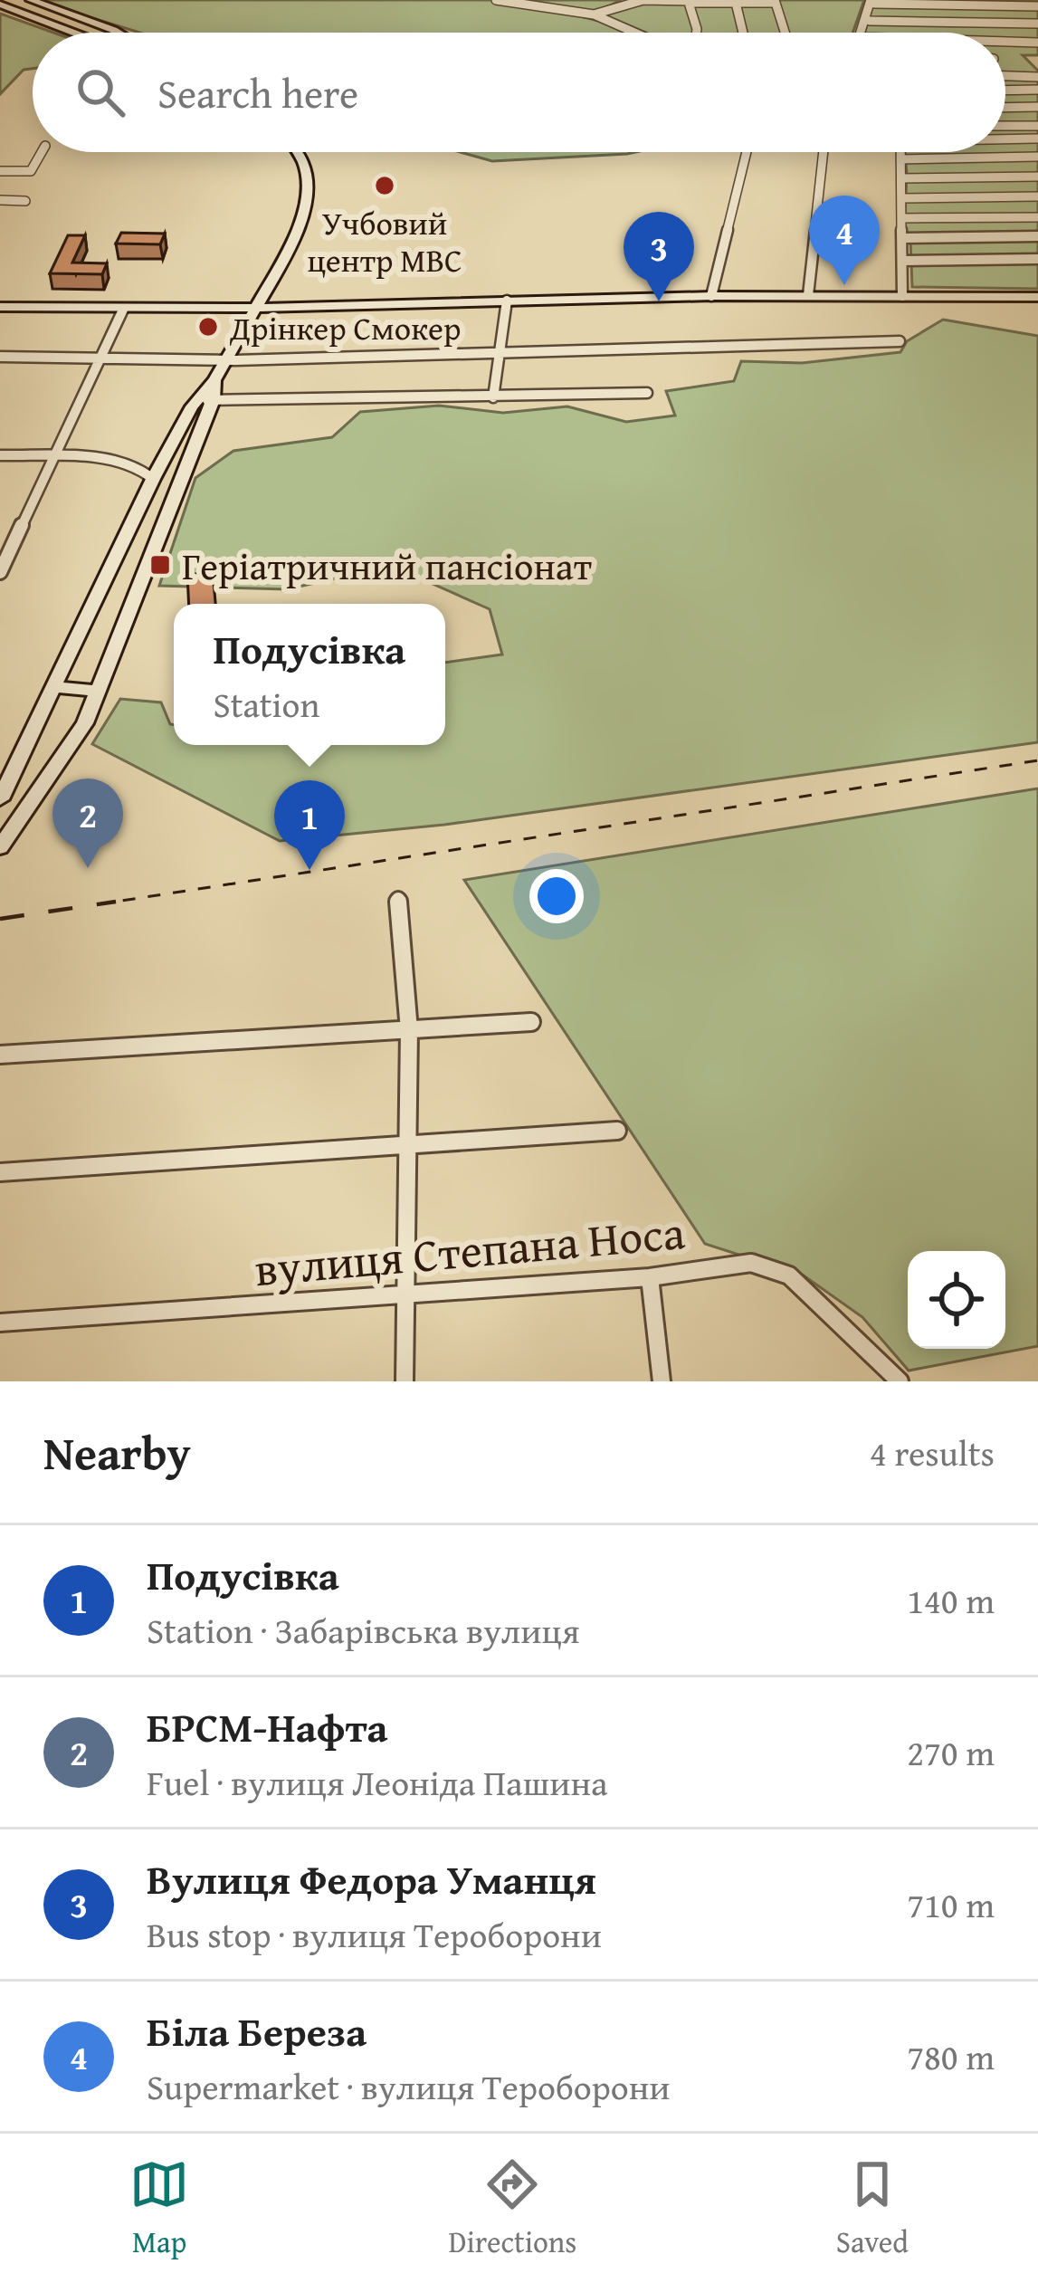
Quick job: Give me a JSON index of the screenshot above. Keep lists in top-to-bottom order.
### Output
{
  "streets": {
    "street": ["вулиця Степана Носа"]
  },
  "places": {
    "other": ["Учбовий центр МВС", "Дрінкер Смокер"],
    "transit": ["Геріатричний пансіонат"]
  },
  "page": {
    "search": "Search here",
    "pins": [
      "4",
      "3",
      "2",
      "1"
    ],
    "popup": ["Подусівка", "Station"],
    "heading": ["Nearby", "4 results"],
    "list": [
      {
        "mark": "1",
        "name": "Подусівка",
        "note": "Station · Забарівська вулиця",
        "value": "140 m"
      },
      {
        "mark": "2",
        "name": "БРСМ-Нафта",
        "note": "Fuel · вулиця Леоніда Пашина",
        "value": "270 m"
      },
      {
        "mark": "3",
        "name": "Вулиця Федора Уманця",
        "note": "Bus stop · вулиця Тероборони",
        "value": "710 m"
      },
      {
        "mark": "4",
        "name": "Біла Береза",
        "note": "Supermarket · вулиця Тероборони",
        "value": "780 m"
      }
    ],
    "nav": ["Map", "Directions", "Saved"]
  }
}
